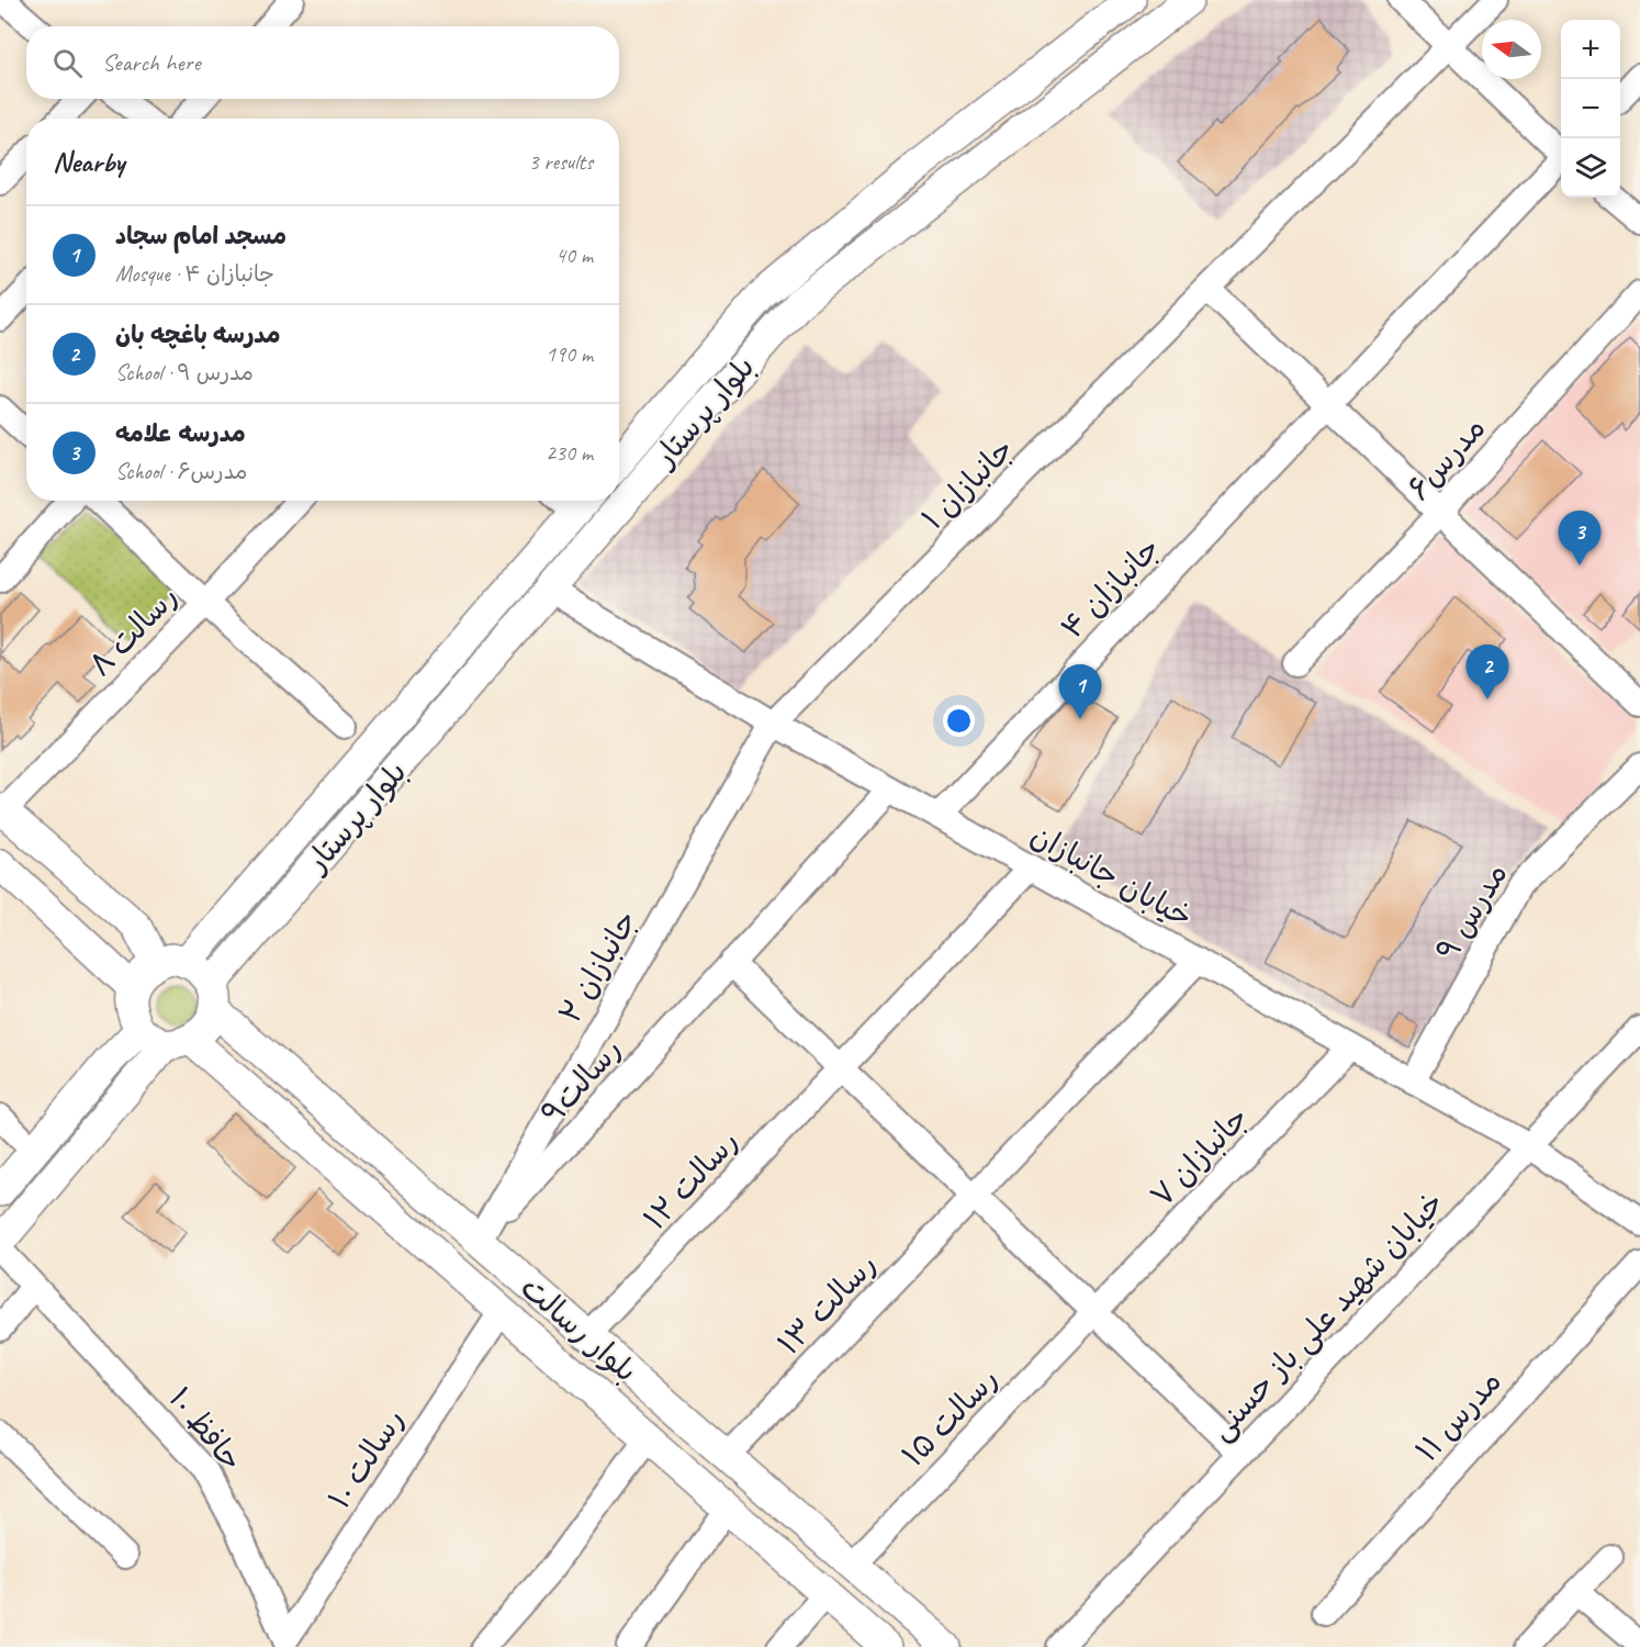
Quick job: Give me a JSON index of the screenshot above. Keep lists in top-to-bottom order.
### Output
{
  "streets": {
    "main road": ["بلوار پرستار", "بلوار رسالت"],
    "street": [
      "مدرس۶",
      "جانبازان ۱",
      "جانبازان ۴",
      "رسالت ۸",
      "خیابان جانبازان",
      "مدرس ۹",
      "جانبازان ۲",
      "رسالت۹",
      "جانبازان ۷",
      "رسالت ۱۲",
      "رسالت ۱۳",
      "خیابان شهید علی باز حسنی",
      "مدرس ۱۱",
      "رسالت ۱۵",
      "حافظ ۱۰",
      "رسالت ۱۰"
    ]
  },
  "crossings": [
    ["بلوار پرستار", "خیابان جانبازان"],
    ["بلوار پرستار", "بلوار رسالت"],
    ["جانبازان ۱", "خیابان جانبازان"],
    ["جانبازان ۱", "جانبازان ۲"],
    ["جانبازان ۴", "خیابان جانبازان"],
    ["خیابان جانبازان", "مدرس ۹"],
    ["خیابان جانبازان", "جانبازان ۲"],
    ["خیابان جانبازان", "رسالت۹"],
    ["خیابان جانبازان", "جانبازان ۷"],
    ["خیابان جانبازان", "رسالت ۱۲"],
    ["خیابان جانبازان", "رسالت ۱۳"],
    ["خیابان جانبازان", "خیابان شهید علی باز حسنی"],
    ["جانبازان ۲", "رسالت۹"],
    ["جانبازان ۲", "بلوار رسالت"],
    ["رسالت۹", "بلوار رسالت"],
    ["جانبازان ۷", "رسالت ۱۵"],
    ["رسالت ۱۲", "بلوار رسالت"],
    ["رسالت ۱۳", "بلوار رسالت"],
    ["بلوار رسالت", "رسالت ۱۵"],
    ["بلوار رسالت", "رسالت ۱۰"],
    ["حافظ ۱۰", "رسالت ۱۰"]
  ],
  "north": "left",
  "page": {
    "map_buttons": ["+", "−"],
    "search": "Search here",
    "heading": ["Nearby", "3 results"],
    "list": [
      {
        "mark": "1",
        "name": "مسجد امام سجاد",
        "note": "Mosque · جانبازان ۴",
        "value": "40 m"
      },
      {
        "mark": "2",
        "name": "مدرسه باغچه بان",
        "note": "School · مدرس ۹",
        "value": "190 m"
      },
      {
        "mark": "3",
        "name": "مدرسه علامه",
        "note": "School · مدرس۶",
        "value": "230 m"
      }
    ],
    "pins": ["3", "2", "1"]
  }
}
